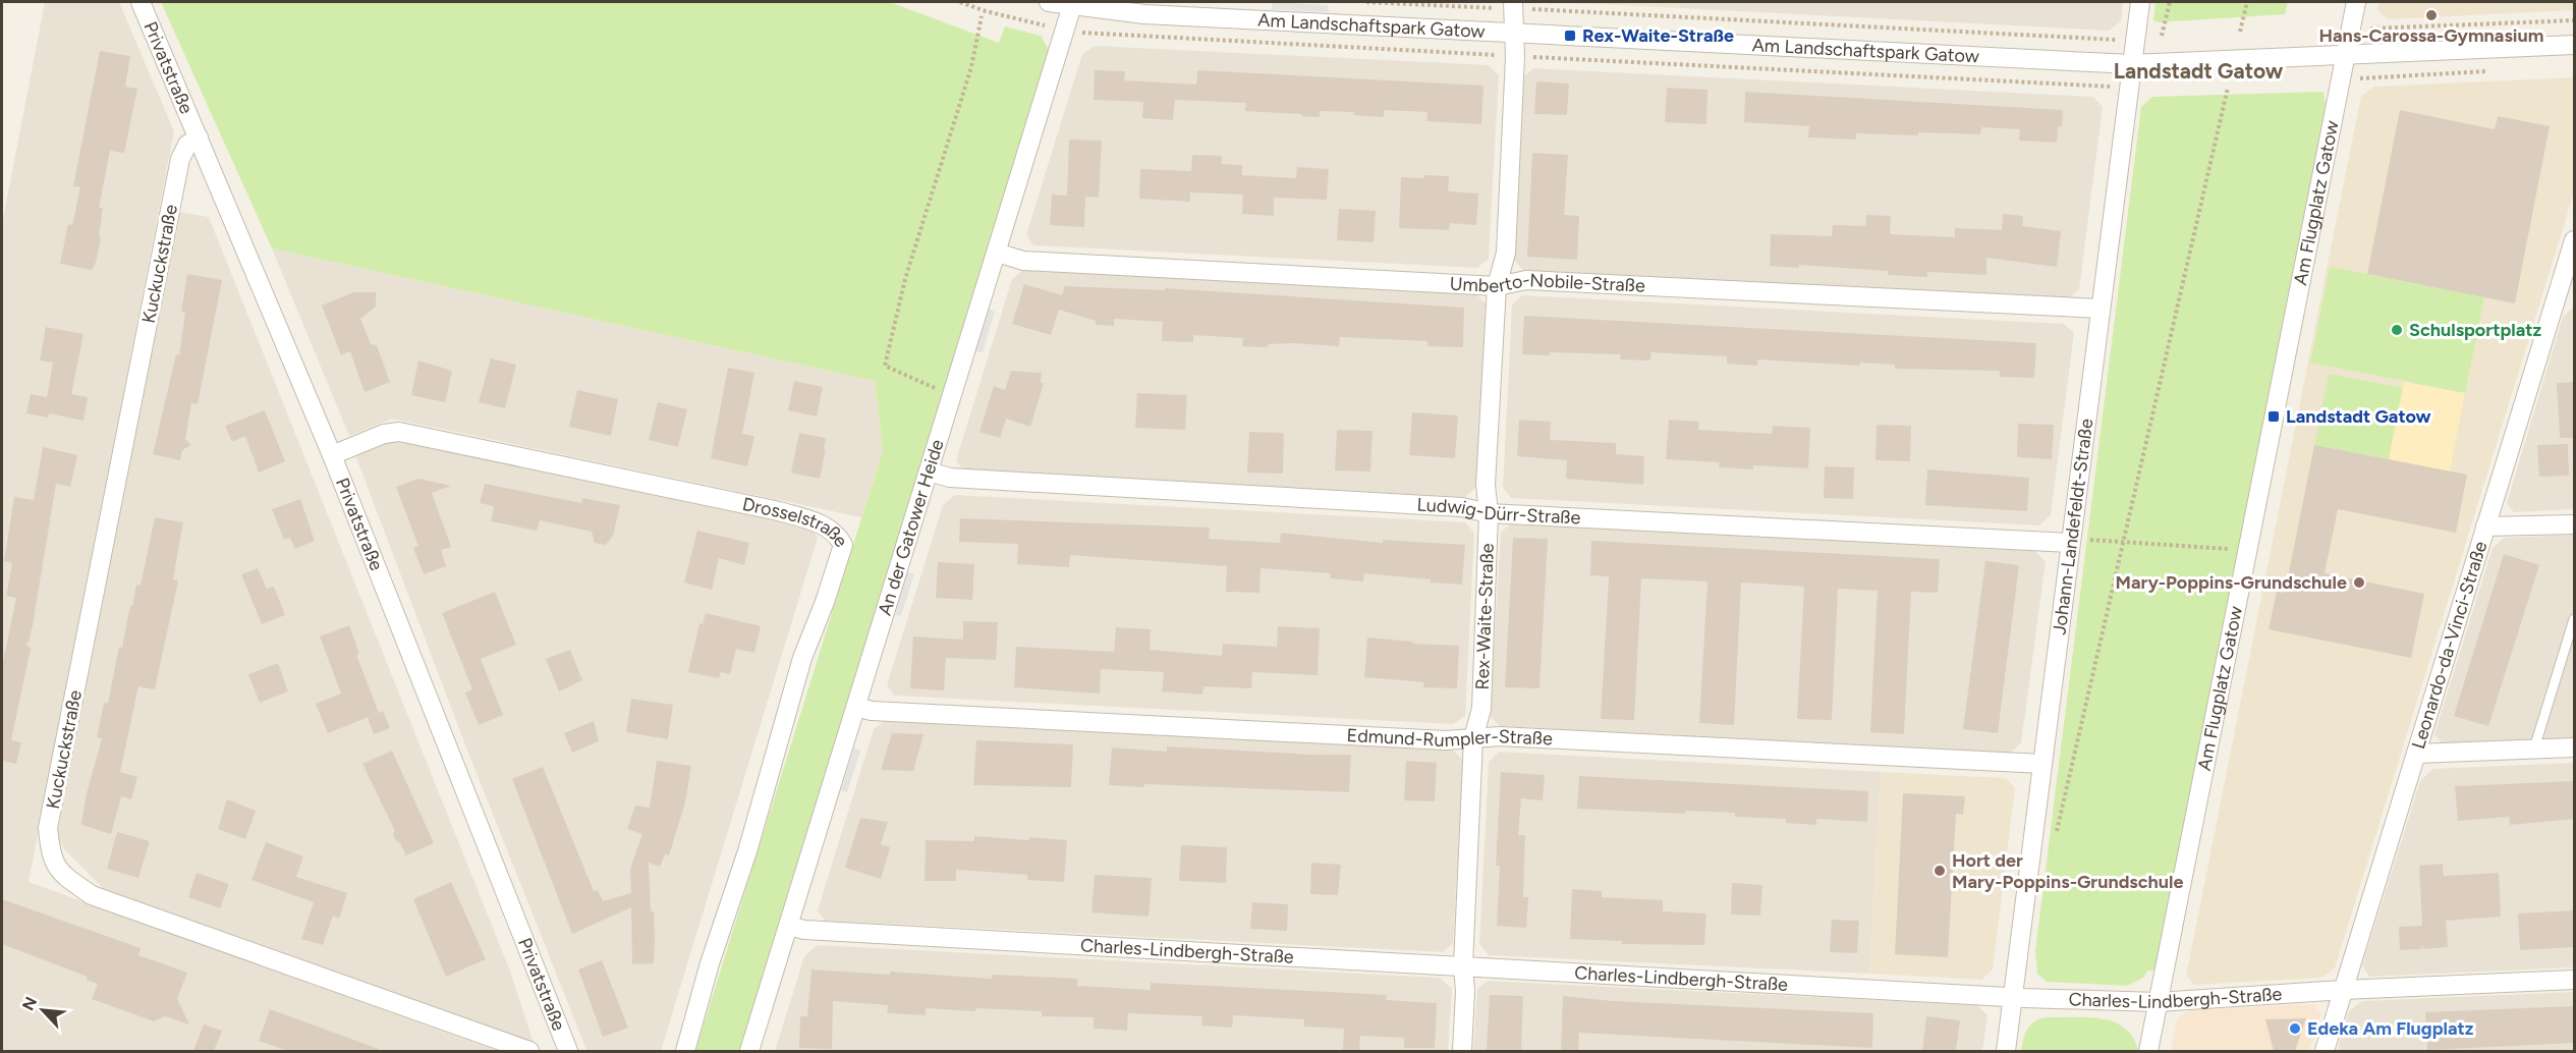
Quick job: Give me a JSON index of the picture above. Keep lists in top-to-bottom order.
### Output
{
  "streets": {
    "street": [
      "Am Landschaftspark Gatow",
      "Privatstraße",
      "Am Flugplatz Gatow",
      "Kuckuckstraße",
      "Umberto-Nobile-Straße",
      "Ludwig-Dürr-Straße",
      "An der Gatower Heide",
      "Johann-Landefeldt-Straße",
      "Drosselstraße",
      "Rex-Waite-Straße",
      "Leonardo-da-Vinci-Straße",
      "Edmund-Rumpler-Straße",
      "Charles-Lindbergh-Straße"
    ]
  },
  "crossings": [
    ["Am Landschaftspark Gatow", "Am Flugplatz Gatow"],
    ["Am Landschaftspark Gatow", "An der Gatower Heide"],
    ["Am Landschaftspark Gatow", "Johann-Landefeldt-Straße"],
    ["Am Landschaftspark Gatow", "Rex-Waite-Straße"],
    ["Privatstraße", "Kuckuckstraße"],
    ["Privatstraße", "Drosselstraße"],
    ["Am Flugplatz Gatow", "Charles-Lindbergh-Straße"],
    ["Umberto-Nobile-Straße", "An der Gatower Heide"],
    ["Umberto-Nobile-Straße", "Johann-Landefeldt-Straße"],
    ["Umberto-Nobile-Straße", "Rex-Waite-Straße"],
    ["Ludwig-Dürr-Straße", "An der Gatower Heide"],
    ["Ludwig-Dürr-Straße", "Johann-Landefeldt-Straße"],
    ["Ludwig-Dürr-Straße", "Rex-Waite-Straße"],
    ["An der Gatower Heide", "Edmund-Rumpler-Straße"],
    ["An der Gatower Heide", "Charles-Lindbergh-Straße"],
    ["Johann-Landefeldt-Straße", "Edmund-Rumpler-Straße"],
    ["Johann-Landefeldt-Straße", "Charles-Lindbergh-Straße"],
    ["Rex-Waite-Straße", "Edmund-Rumpler-Straße"],
    ["Rex-Waite-Straße", "Charles-Lindbergh-Straße"],
    ["Leonardo-da-Vinci-Straße", "Charles-Lindbergh-Straße"]
  ],
  "districts": ["Landstadt Gatow"],
  "places": {
    "other": [
      "Hans-Carossa-Gymnasium",
      "Schulsportplatz",
      "Mary-Poppins-Grundschule",
      "Hort der Mary-Poppins-Grundschule",
      "Edeka Am Flugplatz"
    ],
    "transit": ["Rex-Waite-Straße", "Landstadt Gatow"]
  },
  "north": "top left"
}
